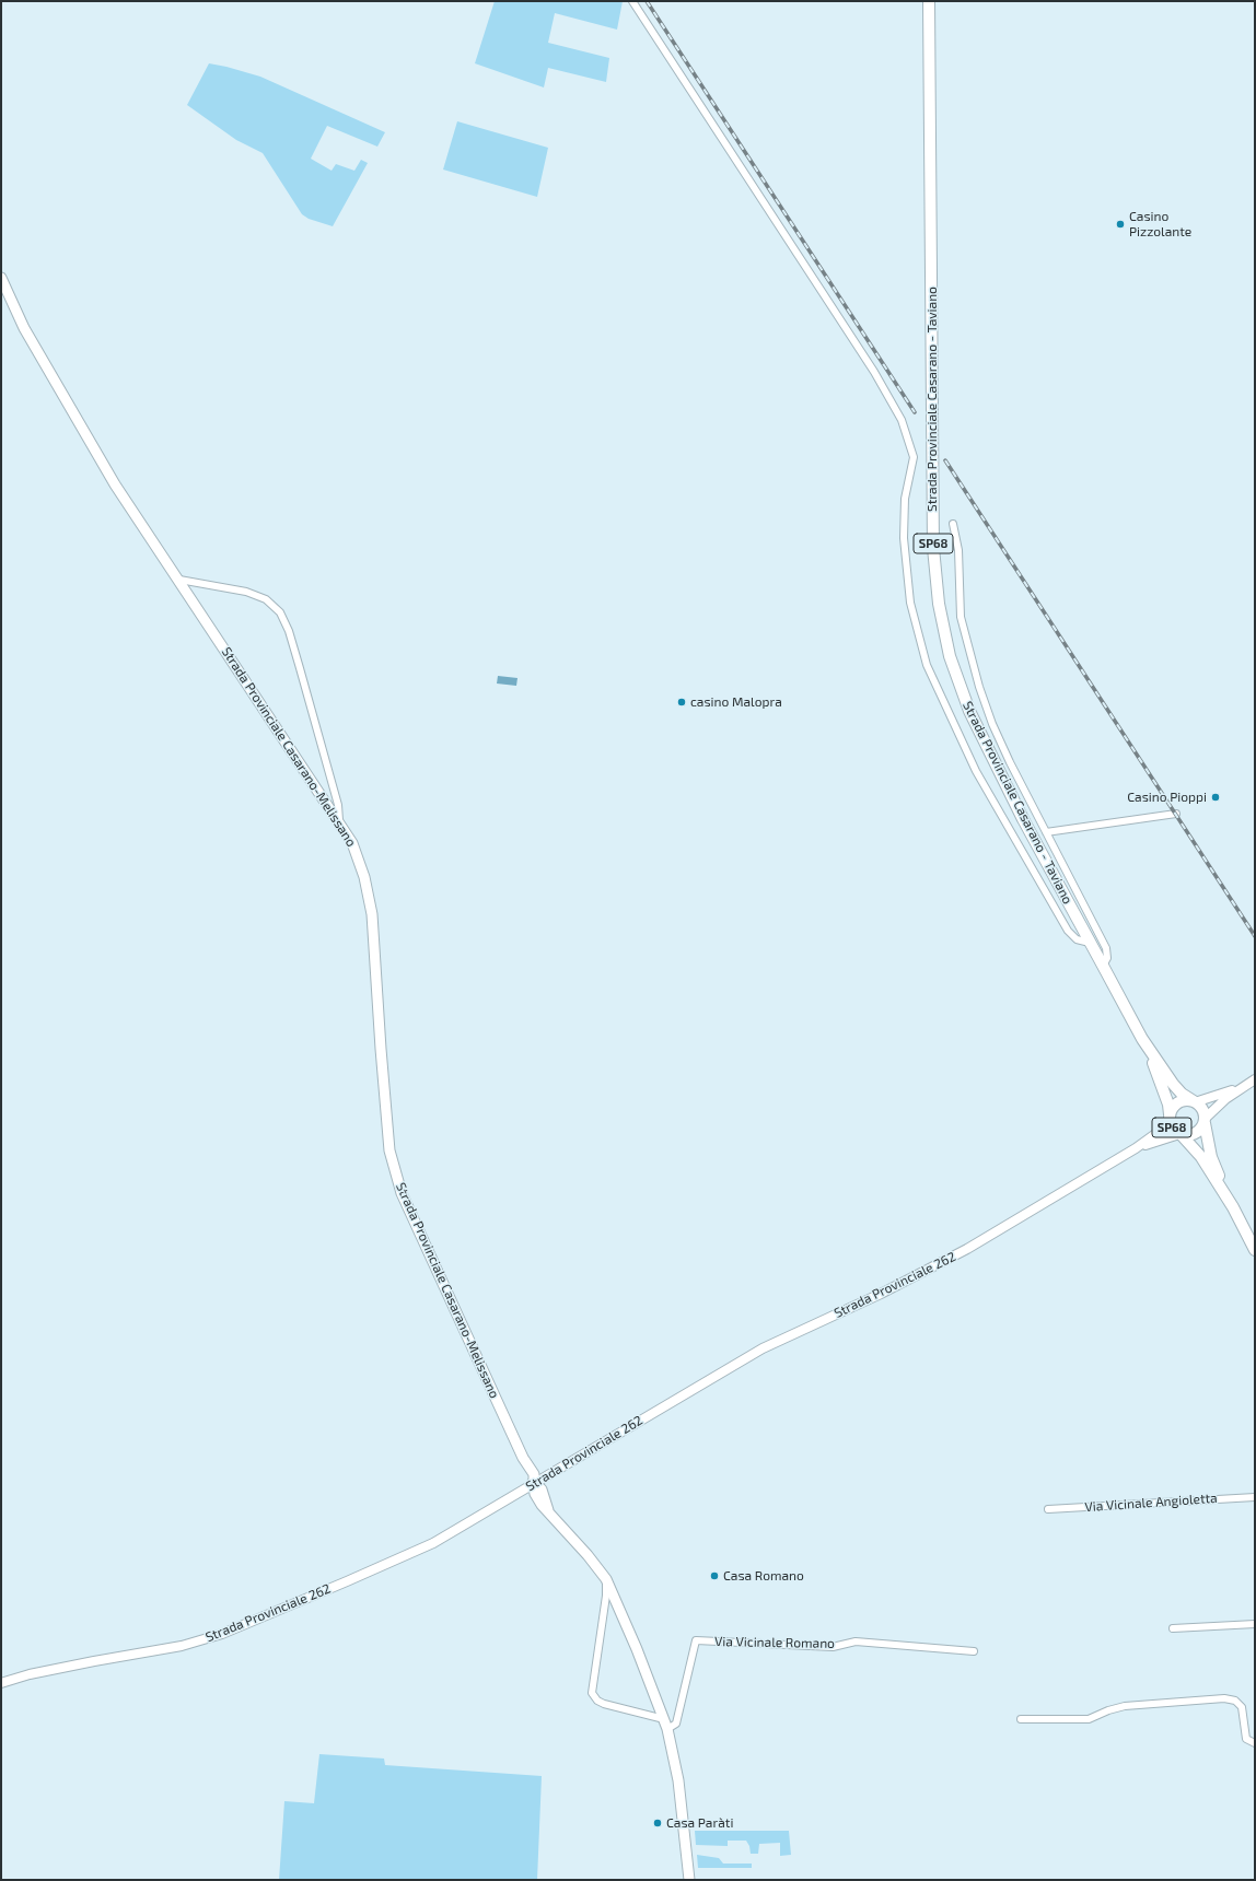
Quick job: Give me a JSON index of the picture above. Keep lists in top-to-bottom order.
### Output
{
  "streets": {
    "main road": ["Strada Provinciale Casarano - Taviano", "SP68", "Strada Provinciale Casarano-Melissano"],
    "street": ["Strada Provinciale 262", "Via Vicinale Angioletta", "Via Vicinale Romano"]
  },
  "crossings": [
    ["Strada Provinciale Casarano - Taviano", "SP68"],
    ["Strada Provinciale Casarano-Melissano", "Strada Provinciale 262"],
    ["Strada Provinciale Casarano-Melissano", "Via Vicinale Romano"]
  ],
  "places": [
    "Casino Pizzolante",
    "casino Malopra",
    "Casino Pioppi",
    "Casa Romano",
    "Casa Paràti"
  ]
}
